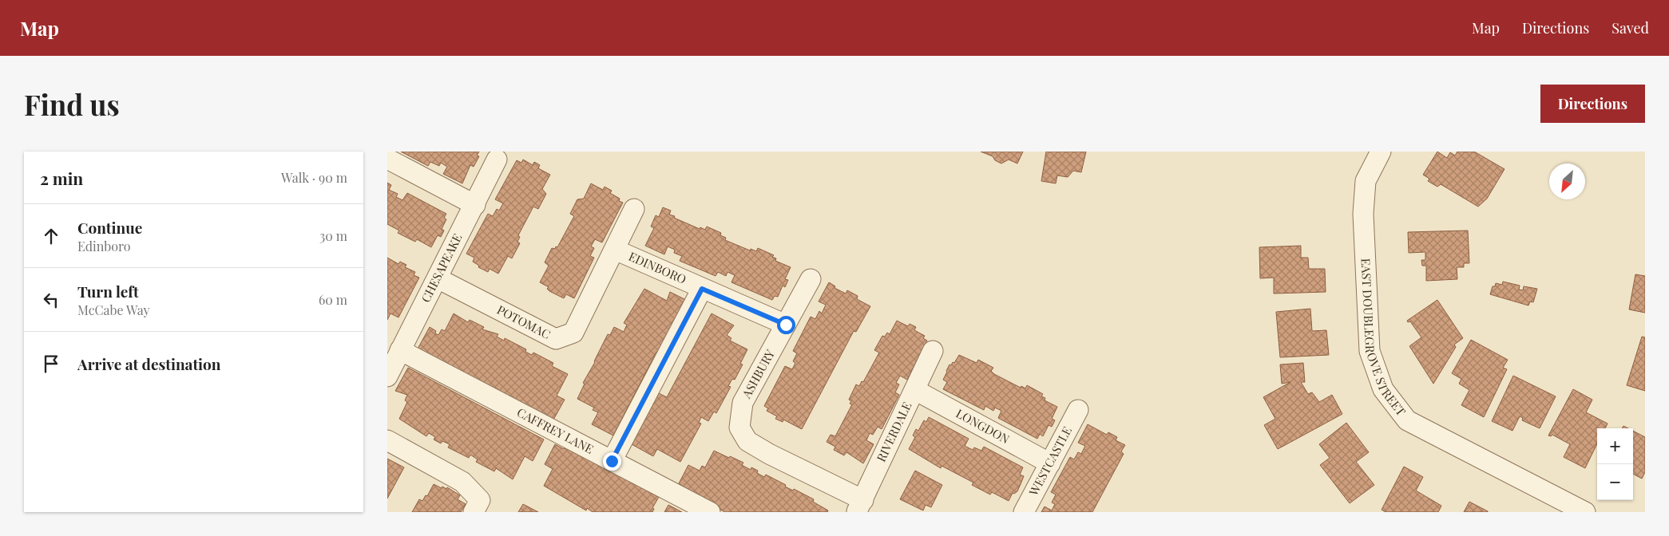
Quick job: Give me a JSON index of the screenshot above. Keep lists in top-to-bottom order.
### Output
{
  "streets": {
    "street": [
      "CHESAPEAKE",
      "EDINBORO",
      "POTOMAC",
      "EAST DOUBLEGROVE STREET",
      "ASHBURY",
      "LONGDON",
      "CAFFREY LANE",
      "RIVERDALE",
      "WESTCASTLE"
    ]
  },
  "crossings": [
    ["CHESAPEAKE", "POTOMAC"],
    ["CHESAPEAKE", "CAFFREY LANE"],
    ["EDINBORO", "POTOMAC"],
    ["EDINBORO", "ASHBURY"],
    ["ASHBURY", "RIVERDALE"],
    ["LONGDON", "RIVERDALE"],
    ["LONGDON", "WESTCASTLE"]
  ],
  "north": "bottom left",
  "page": {
    "header": "Map",
    "nav": ["Map", "Directions", "Saved"],
    "buttons": "Directions",
    "title": "Find us",
    "heading": ["2 min", "Walk · 90 m"],
    "list": [
      ["Continue", "Edinboro", "30 m"],
      ["Turn left", "McCabe Way", "60 m"],
      "Arrive at destination"
    ],
    "map_buttons": ["+", "−"]
  }
}
